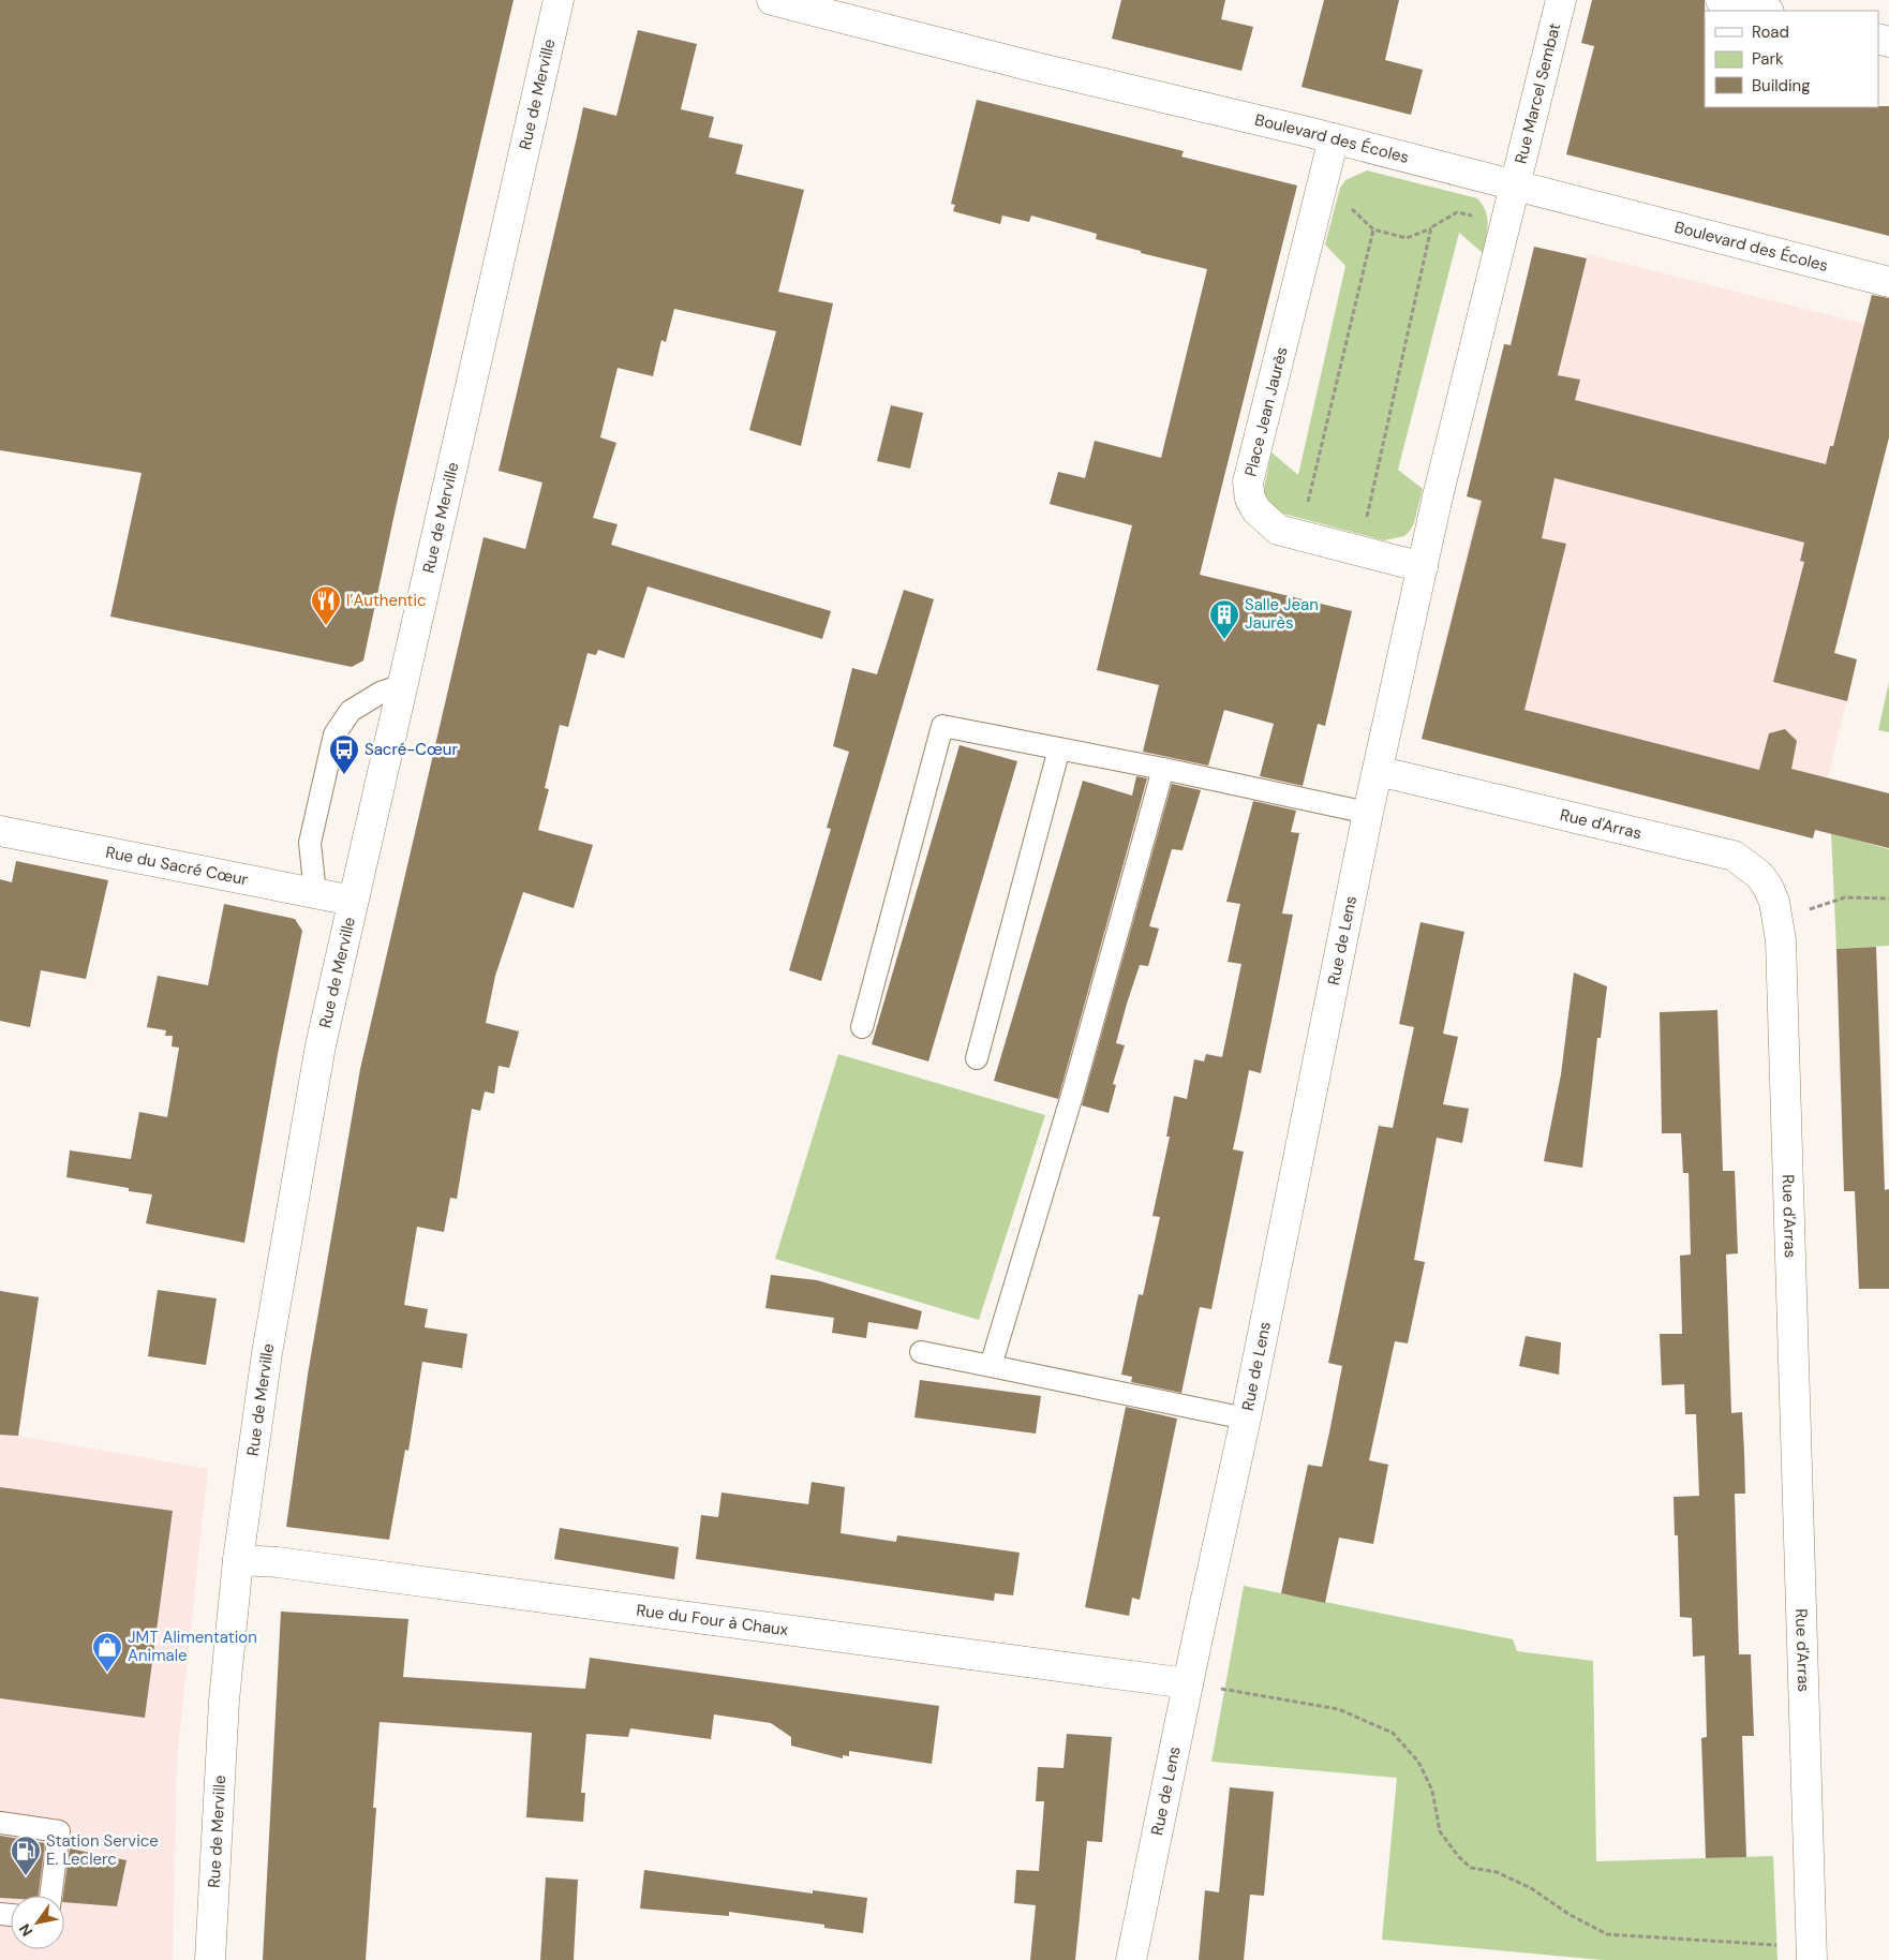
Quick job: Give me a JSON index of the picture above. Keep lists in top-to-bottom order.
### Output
{
  "streets": {
    "street": [
      "Rue Marcel Sembat",
      "Rue de Merville",
      "Boulevard des Écoles",
      "Place Jean Jaurès",
      "Rue d'Arras",
      "Rue du Sacré Cœur",
      "Rue de Lens",
      "Rue du Four à Chaux"
    ]
  },
  "crossings": [
    ["Rue Marcel Sembat", "Boulevard des Écoles"],
    ["Rue de Merville", "Rue du Sacré Cœur"],
    ["Rue de Merville", "Rue du Four à Chaux"],
    ["Boulevard des Écoles", "Place Jean Jaurès"],
    ["Rue d'Arras", "Rue de Lens"],
    ["Rue de Lens", "Rue du Four à Chaux"]
  ],
  "places": {
    "restaurant": ["l’Authentic"],
    "building": ["Salle Jean Jaurès"],
    "bus stop": ["Sacré-Cœur"],
    "shop": ["JMT Alimentation Animale"],
    "fuel station": ["Station Service E. Leclerc"]
  },
  "legend": ["Road", "Park", "Building"],
  "north": "bottom left"
}
